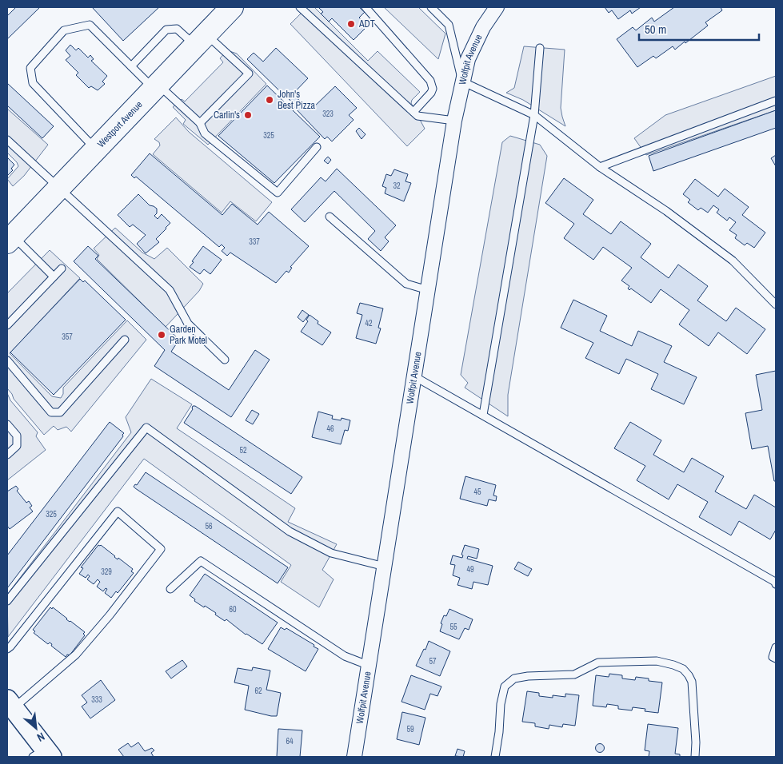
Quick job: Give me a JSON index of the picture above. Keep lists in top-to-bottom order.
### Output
{
  "streets": {
    "main road": ["Westport Avenue"],
    "street": ["Wolfpit Avenue"]
  },
  "places": [
    "ADT",
    "John's Best Pizza",
    "Carlin's",
    "Garden Park Motel"
  ],
  "house_numbers": [
    "323",
    "325",
    "32",
    "337",
    "42",
    "357",
    "46",
    "52",
    "45",
    "325",
    "56",
    "49",
    "329",
    "60",
    "55",
    "57",
    "62",
    "333",
    "59",
    "64"
  ],
  "scale_bar": "50 m",
  "north": "bottom right"
}
